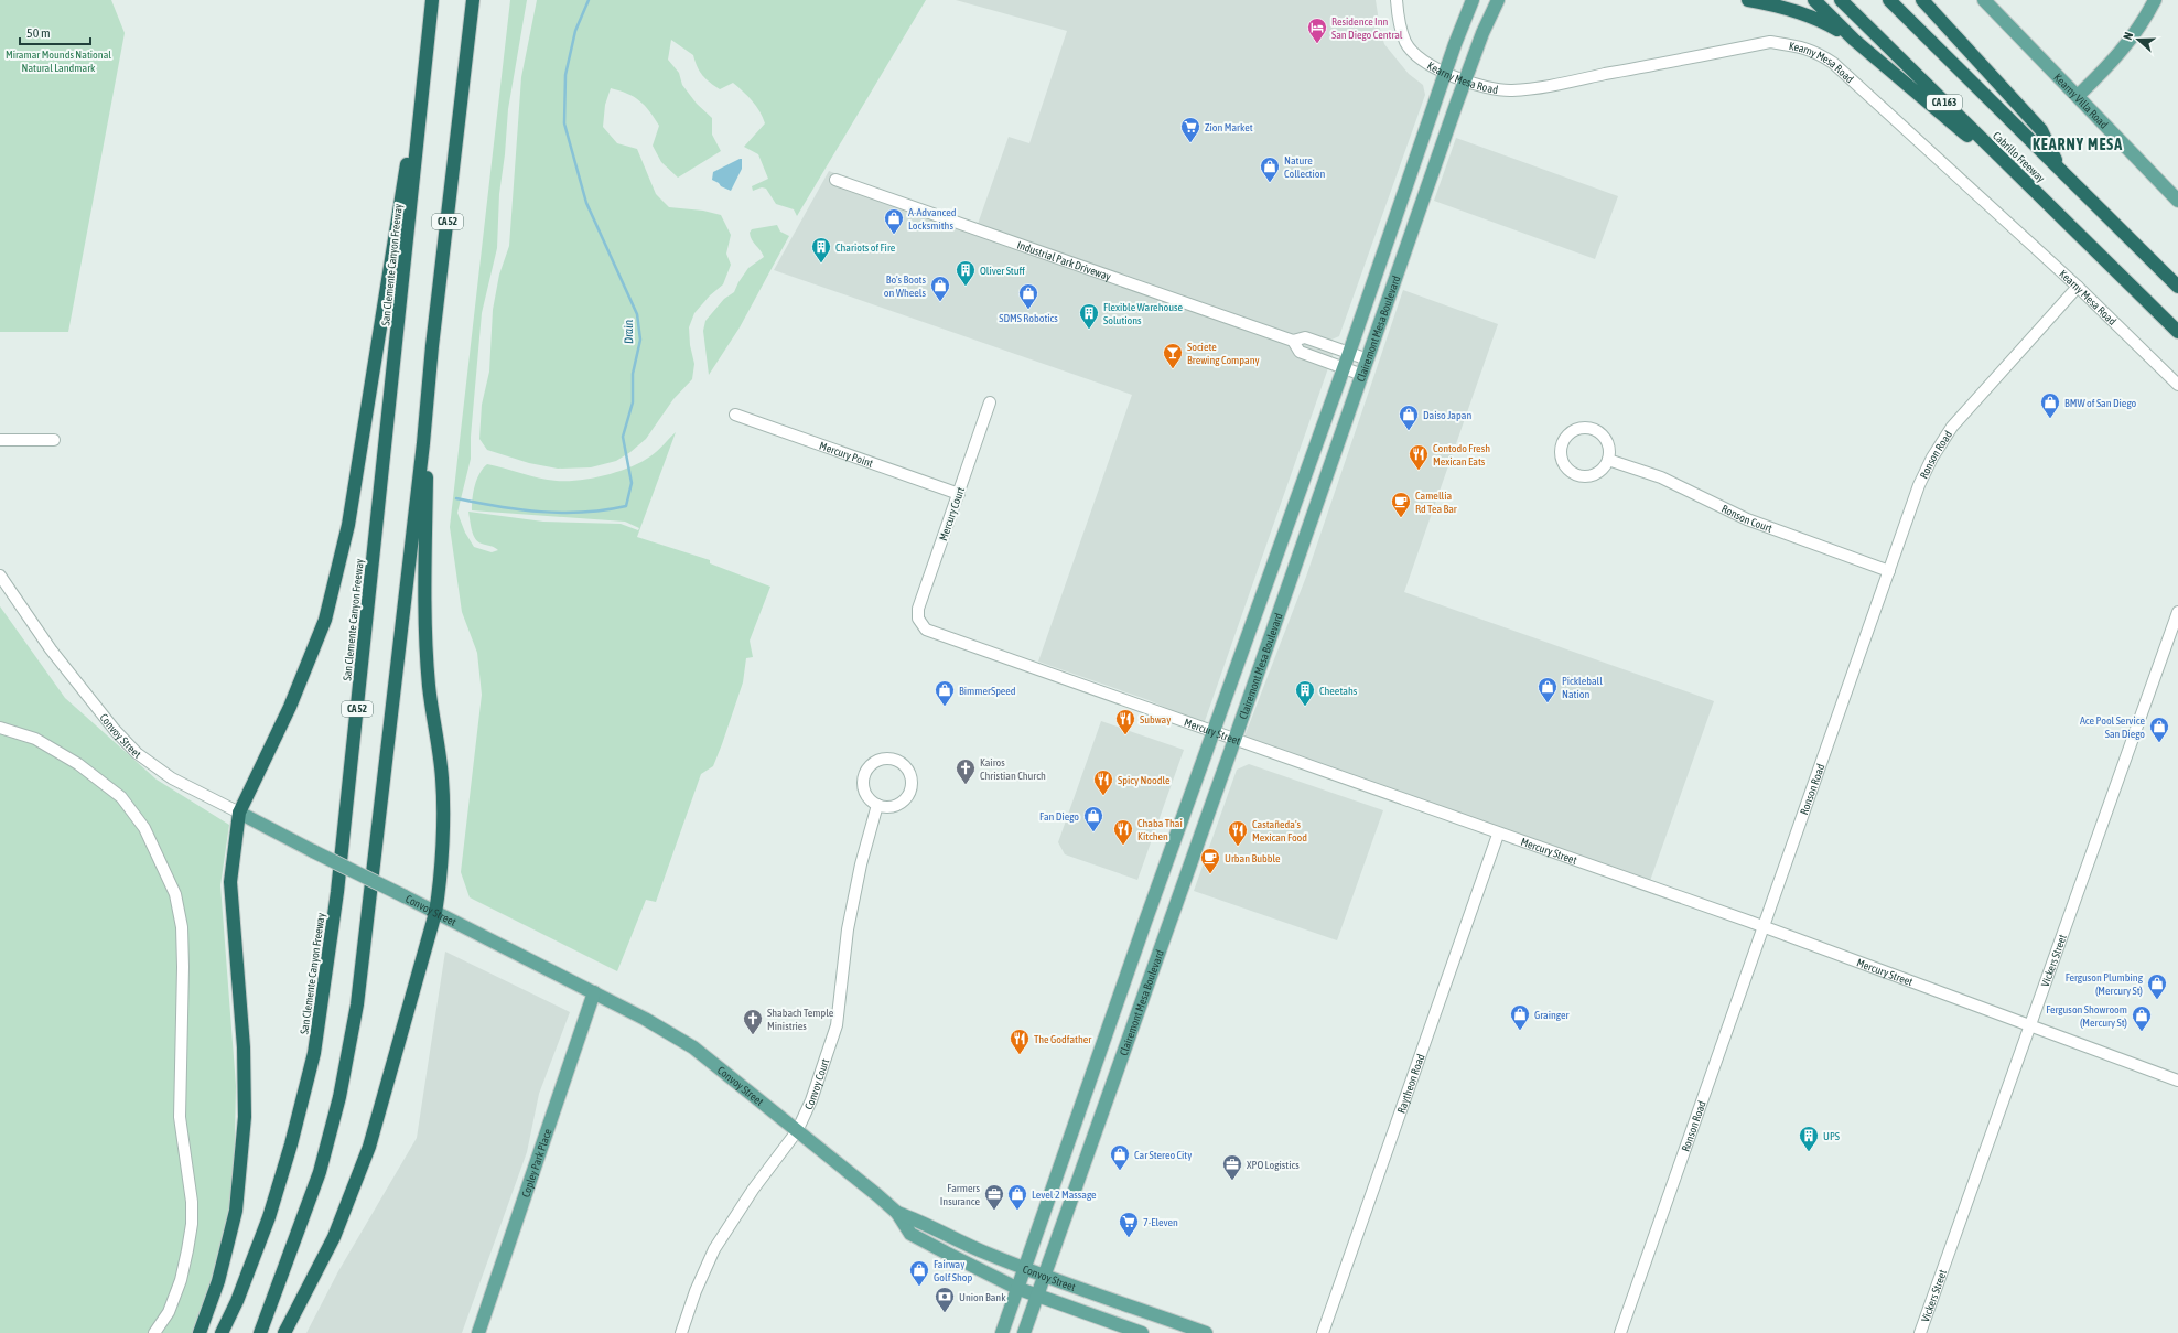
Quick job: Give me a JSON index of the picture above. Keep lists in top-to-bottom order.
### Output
{
  "streets": {
    "highway": [
      "CA 163",
      "Cabrillo Freeway",
      "CA 52",
      "San Clemente Canyon Freeway"
    ],
    "main road": [
      "Kearny Villa Road",
      "Clairemont Mesa Boulevard",
      "Convoy Street",
      "Copley Park Place"
    ],
    "street": [
      "Kearny Mesa Road",
      "Industrial Park Driveway",
      "Mercury Point",
      "Ronson Road",
      "Mercury Court",
      "Ronson Court",
      "Mercury Street",
      "Vickers Street",
      "Convoy Court",
      "Raytheon Road"
    ]
  },
  "crossings": [
    ["Kearny Mesa Road", "Clairemont Mesa Boulevard"],
    ["Kearny Mesa Road", "Ronson Road"],
    ["Industrial Park Driveway", "Clairemont Mesa Boulevard"],
    ["Clairemont Mesa Boulevard", "Mercury Street"],
    ["Clairemont Mesa Boulevard", "Convoy Street"],
    ["Mercury Point", "Mercury Court"],
    ["Ronson Road", "Ronson Court"],
    ["Ronson Road", "Mercury Street"],
    ["Mercury Court", "Mercury Street"],
    ["Mercury Street", "Vickers Street"],
    ["Mercury Street", "Raytheon Road"],
    ["Convoy Street", "Convoy Court"],
    ["Convoy Street", "Copley Park Place"]
  ],
  "districts": ["KEARNY MESA"],
  "water": ["Drain"],
  "parks": ["Miramar Mounds National Natural Landmark"],
  "places": {
    "hotel": ["Residence Inn San Diego Central"],
    "supermarket": ["Zion Market", "7-Eleven"],
    "shop": [
      "Nature Collection",
      "A-Advanced Locksmiths",
      "Bo's Boots on Wheels",
      "SDMS Robotics",
      "BMW of San Diego",
      "Daiso Japan",
      "Pickleball Nation",
      "BimmerSpeed",
      "Ace Pool Service San Diego",
      "Fan Diego",
      "Ferguson Plumbing (Mercury St)",
      "Grainger",
      "Ferguson Showroom (Mercury St)",
      "Car Stereo City",
      "Level 2 Massage",
      "Fairway Golf Shop"
    ],
    "building": [
      "Chariots of Fire",
      "Oliver Stuff",
      "Flexible Warehouse Solutions",
      "Cheetahs",
      "UPS"
    ],
    "bar": ["Societe Brewing Company"],
    "restaurant": [
      "Contodo Fresh Mexican Eats",
      "Subway",
      "Spicy Noodle",
      "Chaba Thai Kitchen",
      "Castañeda's Mexican Food",
      "The Godfather"
    ],
    "cafe": ["Camellia Rd Tea Bar", "Urban Bubble"],
    "church": ["Kairos Christian Church", "Shabach Temple Ministries"],
    "office": ["XPO Logistics", "Farmers Insurance"],
    "bank": ["Union Bank"]
  },
  "scale_bar": "50 m",
  "north": "left"
}
